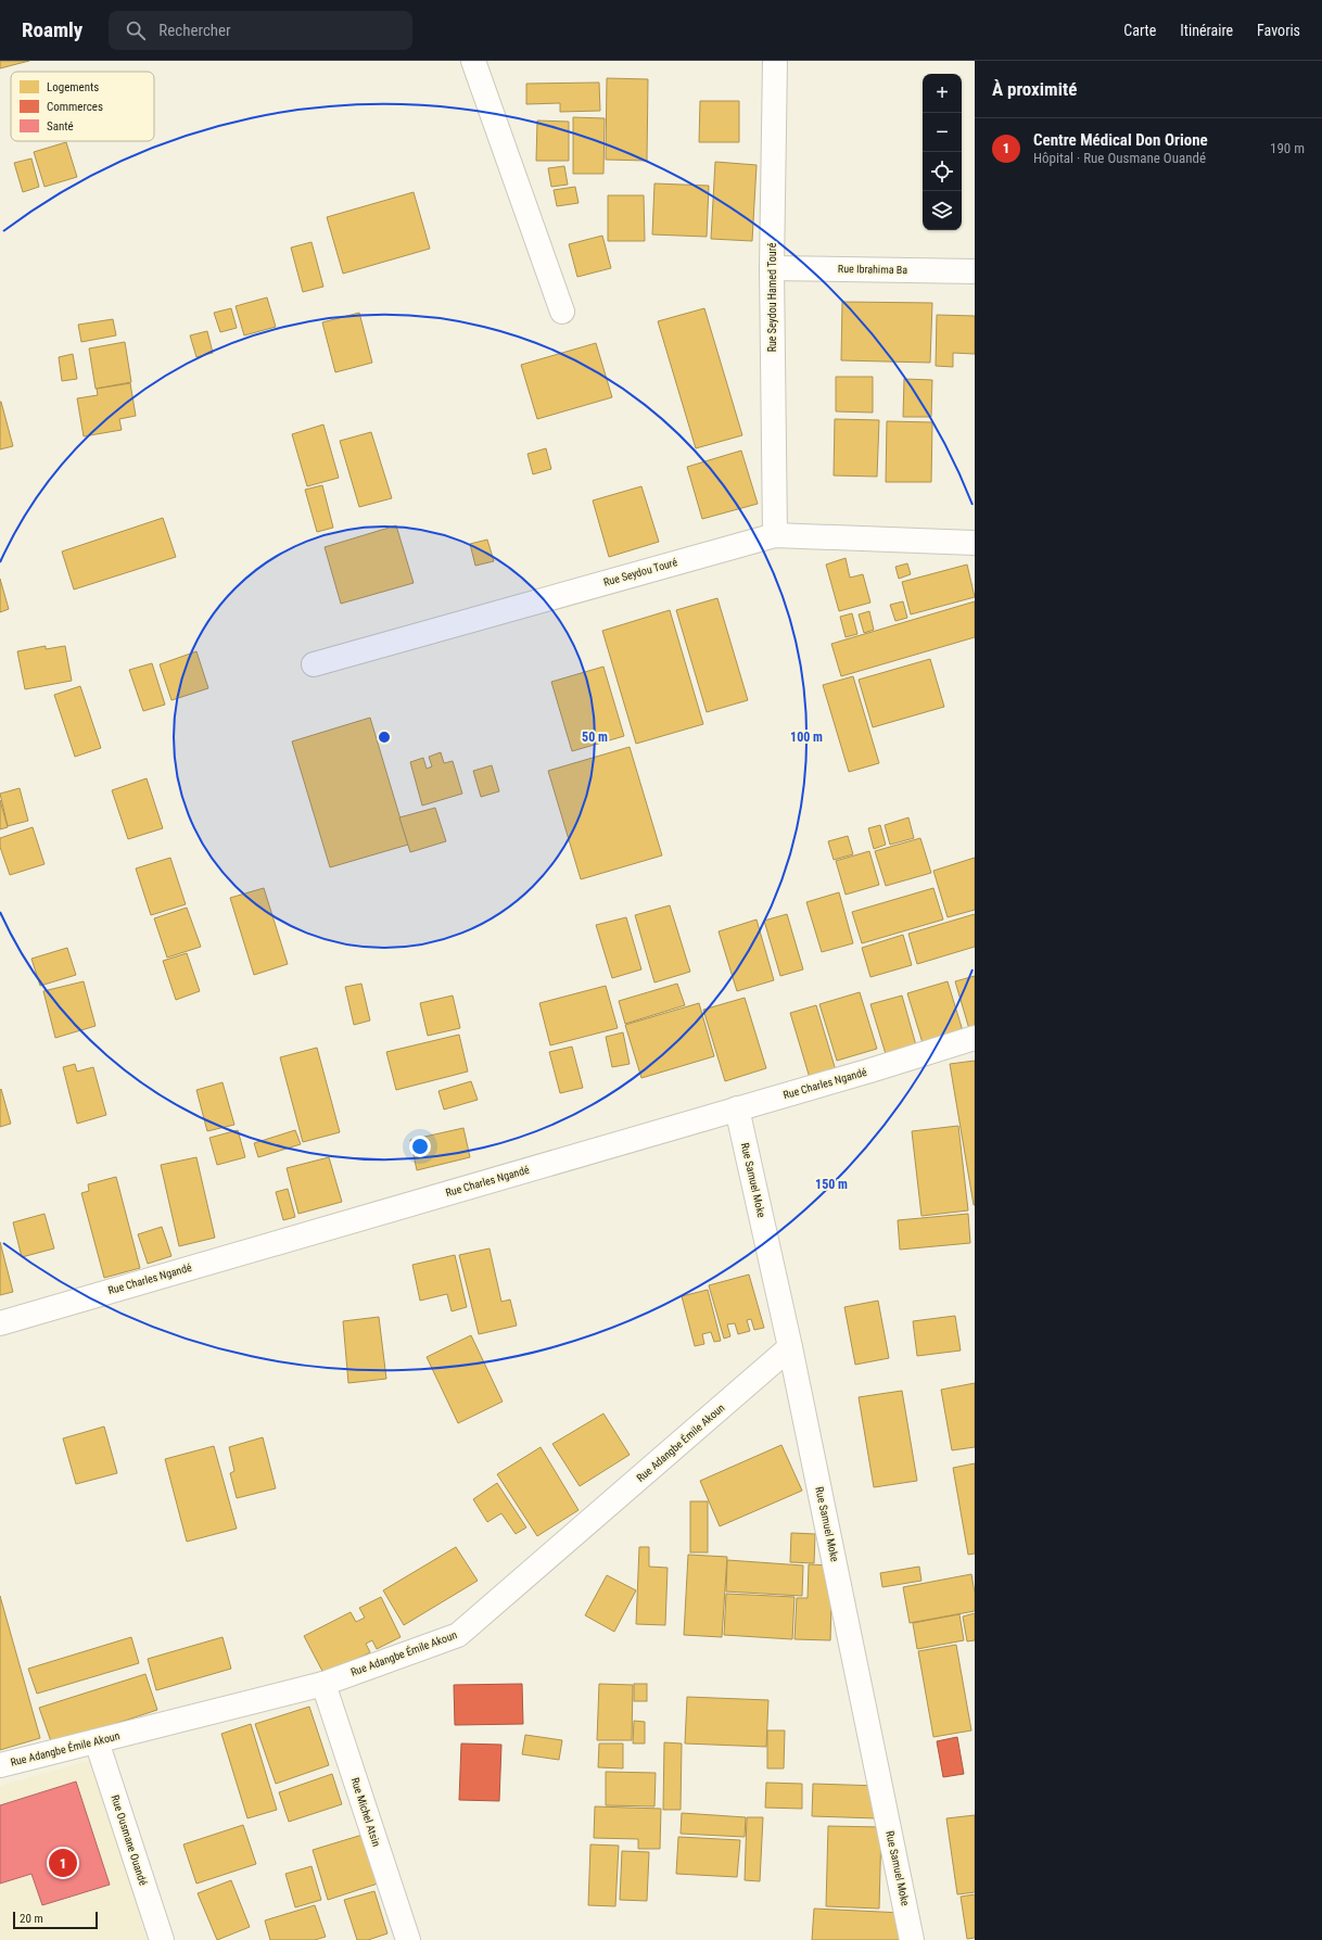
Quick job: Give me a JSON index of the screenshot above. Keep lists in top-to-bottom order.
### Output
{
  "streets": {
    "street": [
      "Rue Ibrahima Ba",
      "Rue Seydou Hamed Touré",
      "Rue Seydou Touré",
      "Rue Charles Ngandé",
      "Rue Samuel Moke",
      "Rue Adangbe Émile Akoun",
      "Rue Michel Atsin",
      "Rue Ousmane Ouandé"
    ]
  },
  "crossings": [
    ["Rue Ibrahima Ba", "Rue Seydou Hamed Touré"],
    ["Rue Seydou Hamed Touré", "Rue Seydou Touré"],
    ["Rue Charles Ngandé", "Rue Samuel Moke"],
    ["Rue Samuel Moke", "Rue Adangbe Émile Akoun"],
    ["Rue Adangbe Émile Akoun", "Rue Michel Atsin"],
    ["Rue Adangbe Émile Akoun", "Rue Ousmane Ouandé"]
  ],
  "legend": ["Logements", "Commerces", "Santé"],
  "scale_bar": "20 m",
  "page": {
    "header": "Roamly",
    "search": "Rechercher",
    "nav": ["Carte", "Itinéraire", "Favoris"],
    "heading": "À proximité",
    "map_buttons": ["+", "−"],
    "list": [
      {
        "mark": "1",
        "name": "Centre Médical Don Orione",
        "note": "Hôpital · Rue Ousmane Ouandé",
        "value": "190 m"
      }
    ],
    "pins": "1",
    "scale": "20 m"
  },
  "rings": ["50 m", "100 m", "150 m"]
}
